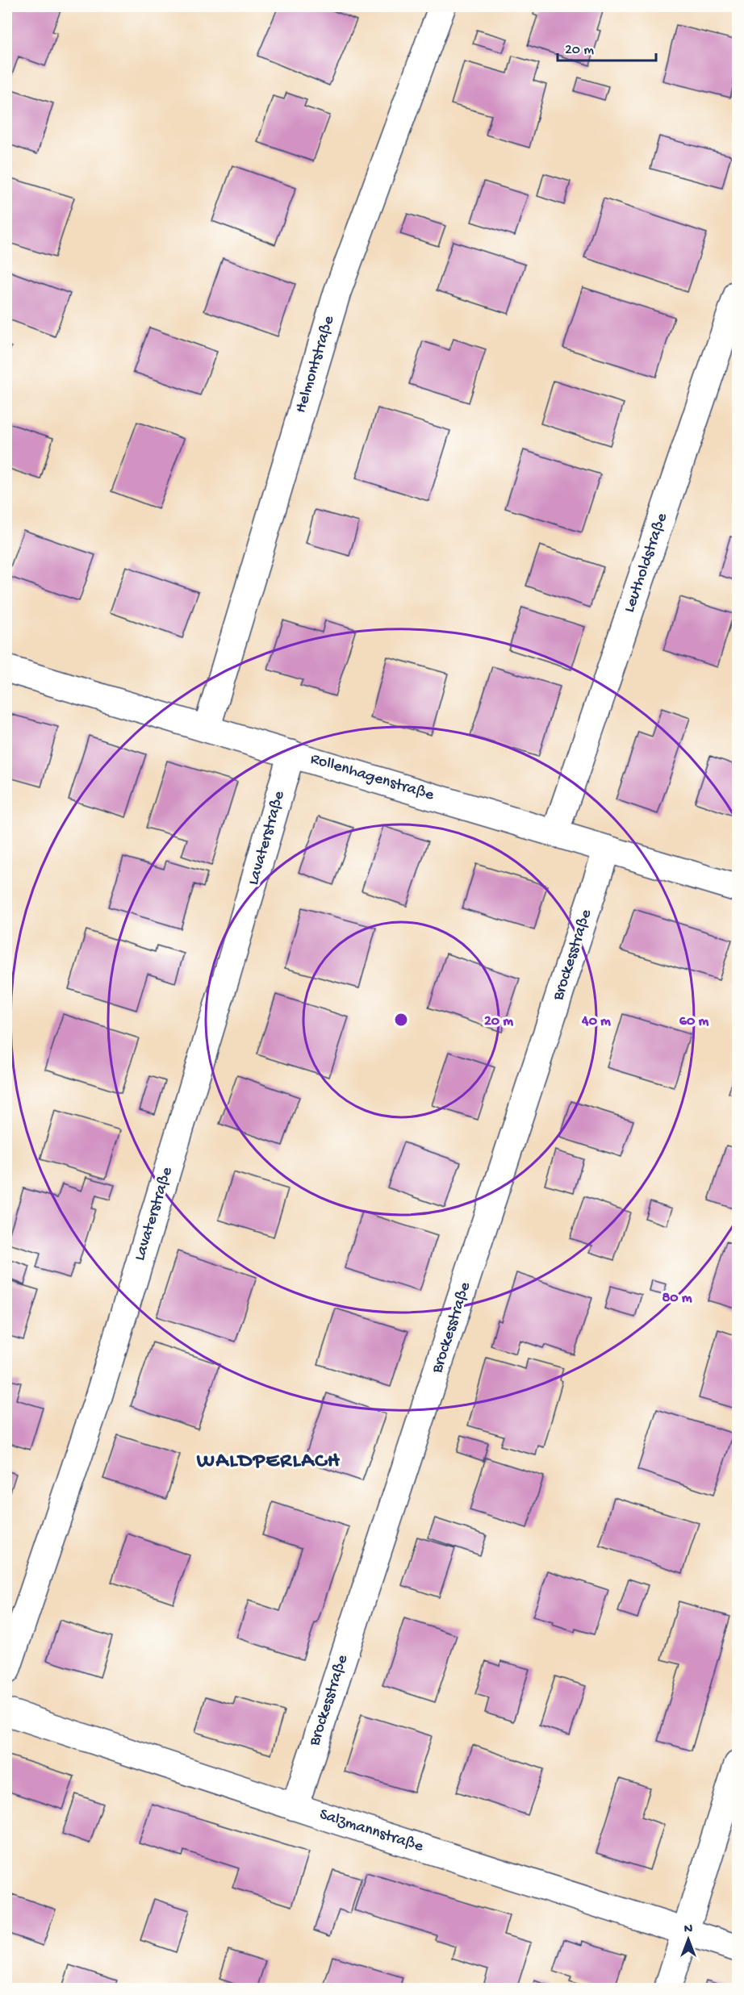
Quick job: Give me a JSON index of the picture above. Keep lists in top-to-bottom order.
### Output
{
  "streets": {
    "street": [
      "Helmontstraße",
      "Leutholdstraße",
      "Rollenhagenstraße",
      "Lavaterstraße",
      "Brockesstraße",
      "Salzmannstraße"
    ]
  },
  "crossings": [
    ["Helmontstraße", "Rollenhagenstraße"],
    ["Leutholdstraße", "Rollenhagenstraße"],
    ["Rollenhagenstraße", "Lavaterstraße"],
    ["Rollenhagenstraße", "Brockesstraße"],
    ["Brockesstraße", "Salzmannstraße"]
  ],
  "districts": ["WALDPERLACH"],
  "scale_bar": "20 m",
  "north": "top",
  "rings": [
    "20 m",
    "40 m",
    "60 m",
    "80 m"
  ]
}
